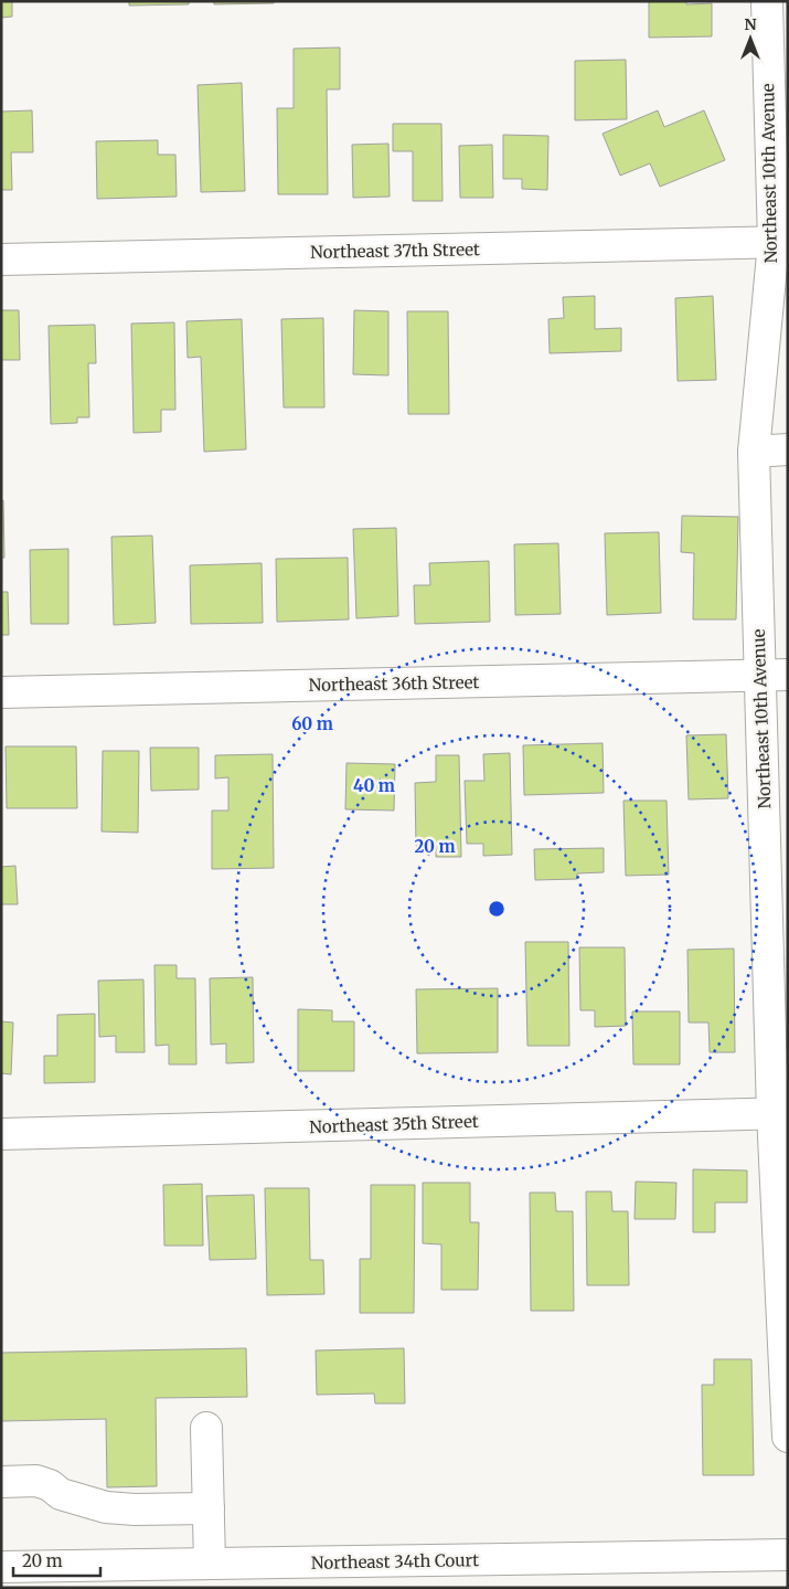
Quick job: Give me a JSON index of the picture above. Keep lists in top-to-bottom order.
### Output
{
  "streets": {
    "street": [
      "Northeast 10th Avenue",
      "Northeast 37th Street",
      "Northeast 36th Street",
      "Northeast 35th Street",
      "Northeast 34th Court"
    ]
  },
  "crossings": [
    ["Northeast 10th Avenue", "Northeast 37th Street"],
    ["Northeast 10th Avenue", "Northeast 36th Street"],
    ["Northeast 10th Avenue", "Northeast 35th Street"]
  ],
  "scale_bar": "20 m",
  "north": "top",
  "rings": ["60 m", "40 m", "20 m"]
}
